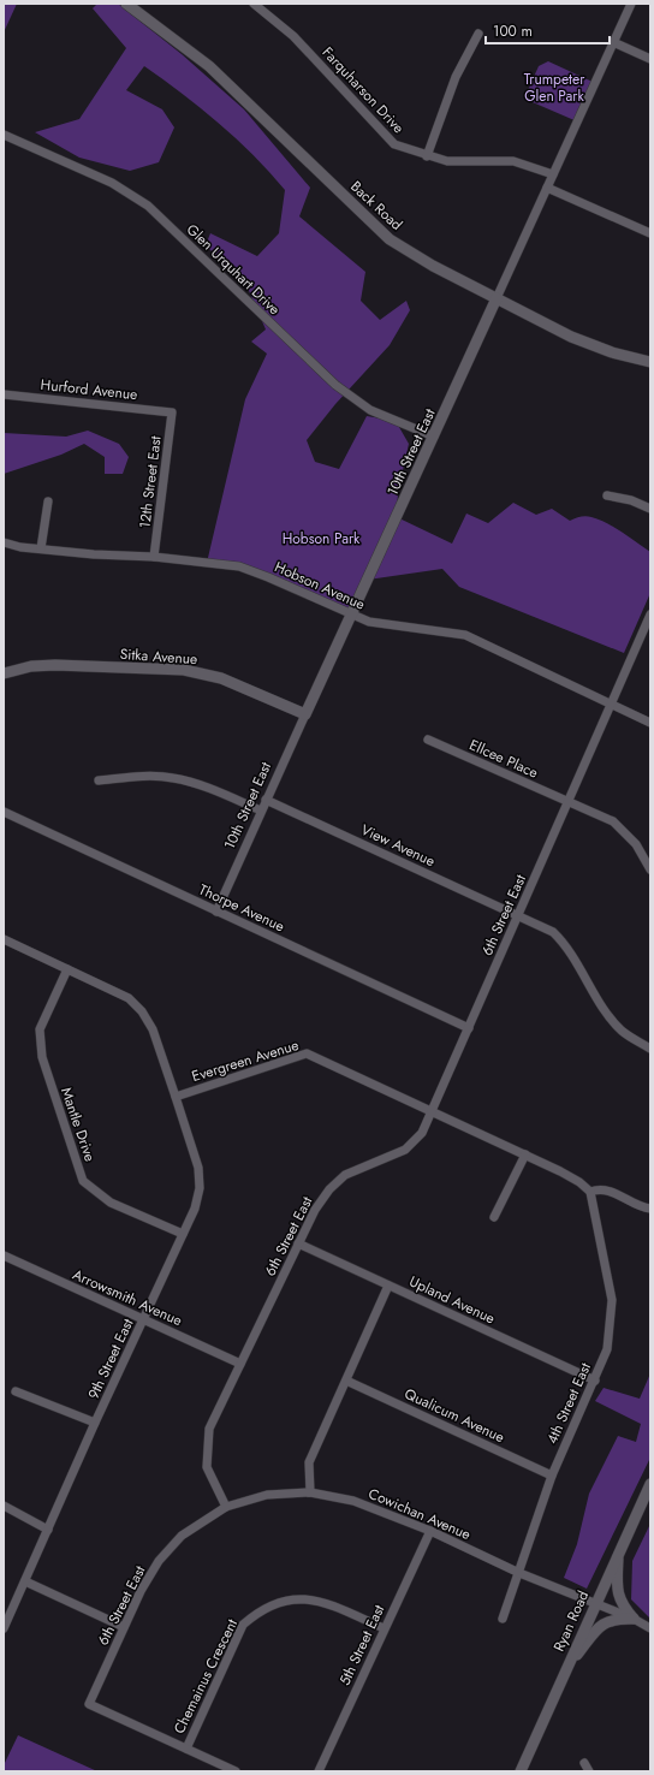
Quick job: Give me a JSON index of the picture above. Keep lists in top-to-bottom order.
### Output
{
  "streets": {
    "street": [
      "Farquharson Drive",
      "Back Road",
      "Glen Urquhart Drive",
      "Hurford Avenue",
      "10th Street East",
      "12th Street East",
      "Hobson Avenue",
      "Sitka Avenue",
      "Ellcee Place",
      "View Avenue",
      "Thorpe Avenue",
      "6th Street East",
      "Evergreen Avenue",
      "Mantle Drive",
      "Arrowsmith Avenue",
      "Upland Avenue",
      "9th Street East",
      "4th Street East",
      "Qualicum Avenue",
      "Cowichan Avenue",
      "Ryan Road",
      "5th Street East",
      "Chemainus Crescent"
    ]
  },
  "crossings": [
    ["Farquharson Drive", "10th Street East"],
    ["Back Road", "10th Street East"],
    ["Glen Urquhart Drive", "10th Street East"],
    ["Hurford Avenue", "12th Street East"],
    ["10th Street East", "Hobson Avenue"],
    ["10th Street East", "Sitka Avenue"],
    ["10th Street East", "View Avenue"],
    ["10th Street East", "Thorpe Avenue"],
    ["12th Street East", "Hobson Avenue"],
    ["Hobson Avenue", "6th Street East"],
    ["Ellcee Place", "6th Street East"],
    ["View Avenue", "6th Street East"],
    ["Thorpe Avenue", "6th Street East"],
    ["6th Street East", "Evergreen Avenue"],
    ["6th Street East", "Arrowsmith Avenue"],
    ["6th Street East", "Upland Avenue"],
    ["6th Street East", "Cowichan Avenue"],
    ["6th Street East", "Chemainus Crescent"],
    ["Evergreen Avenue", "9th Street East"],
    ["Evergreen Avenue", "4th Street East"],
    ["Mantle Drive", "9th Street East"],
    ["Arrowsmith Avenue", "9th Street East"],
    ["Upland Avenue", "4th Street East"],
    ["4th Street East", "Qualicum Avenue"],
    ["4th Street East", "Cowichan Avenue"],
    ["Cowichan Avenue", "Ryan Road"],
    ["Cowichan Avenue", "5th Street East"],
    ["5th Street East", "Chemainus Crescent"]
  ],
  "parks": ["Trumpeter Glen Park", "Hobson Park"],
  "scale_bar": "100 m"
}
